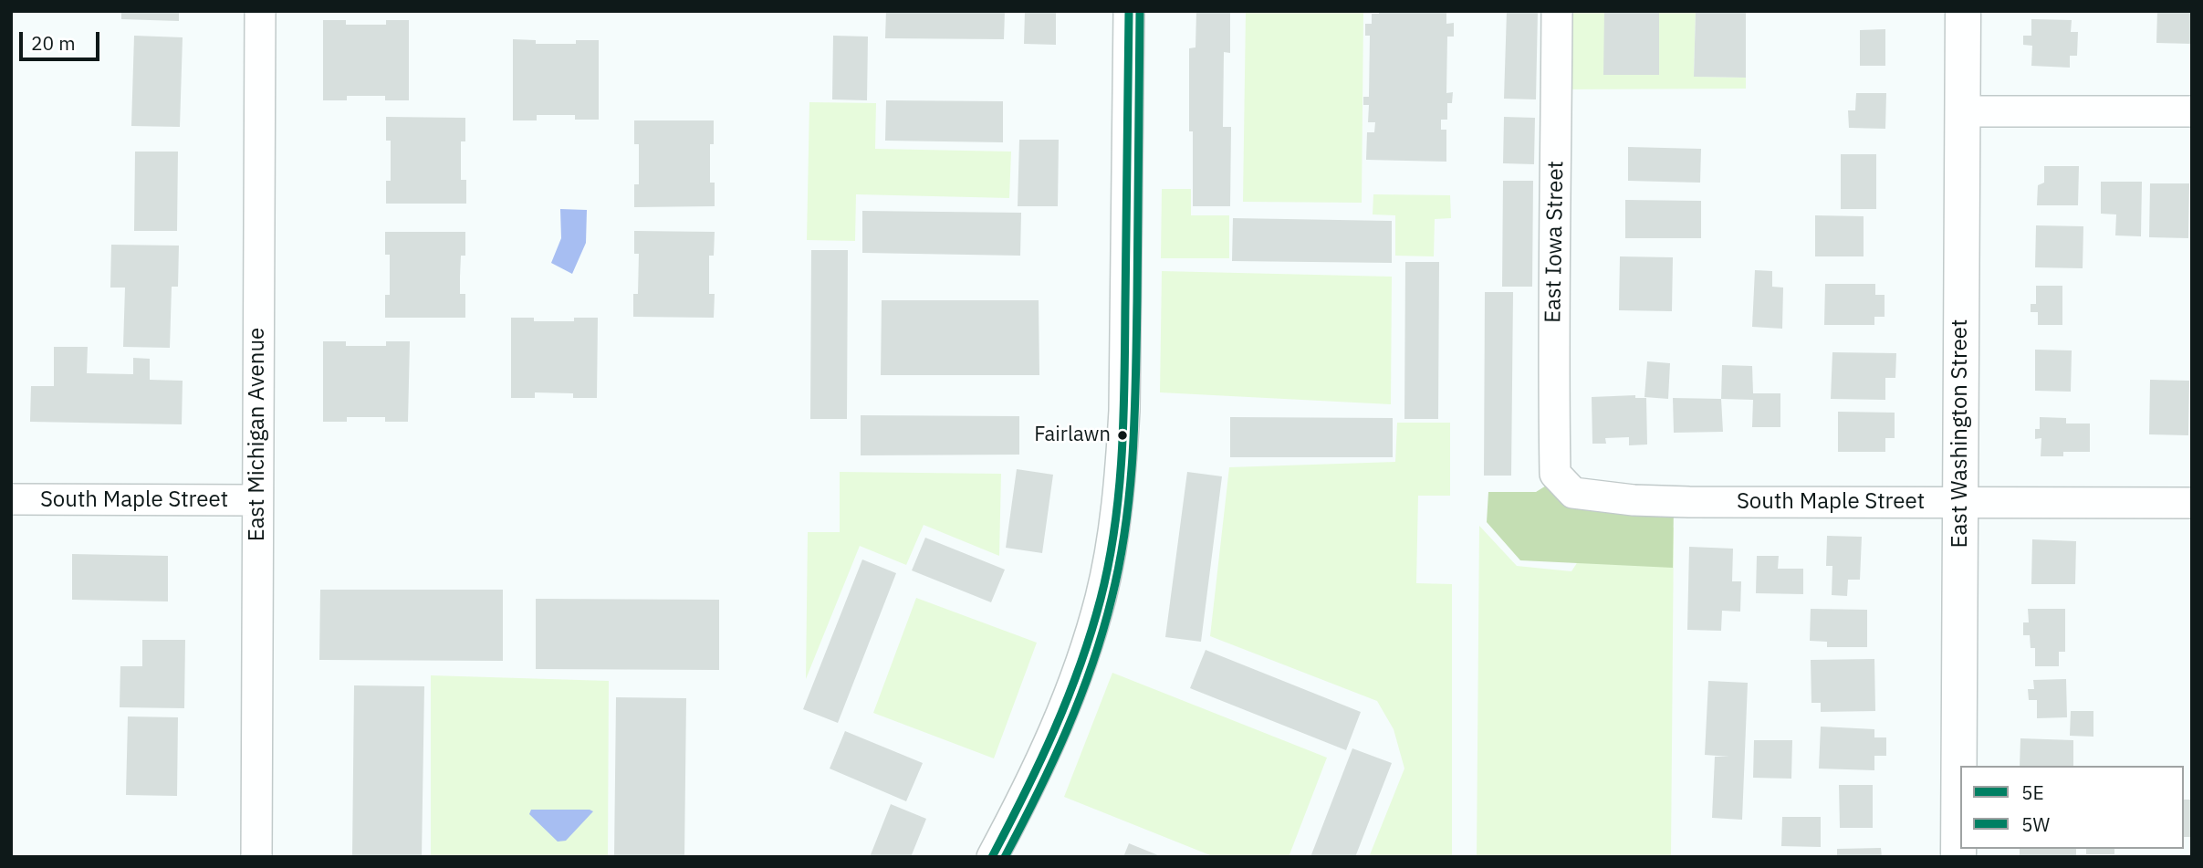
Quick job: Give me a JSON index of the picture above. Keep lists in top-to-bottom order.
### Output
{
  "streets": {
    "main road": ["East Washington Street"],
    "street": ["East Iowa Street", "East Michigan Avenue", "South Maple Street"]
  },
  "crossings": [
    ["East Iowa Street", "South Maple Street"],
    ["East Washington Street", "South Maple Street"],
    ["East Michigan Avenue", "South Maple Street"]
  ],
  "places": ["Fairlawn"],
  "lines": ["transit line 5E", "transit line 5W"],
  "legend": ["5E", "5W"],
  "scale_bar": "20 m"
}
